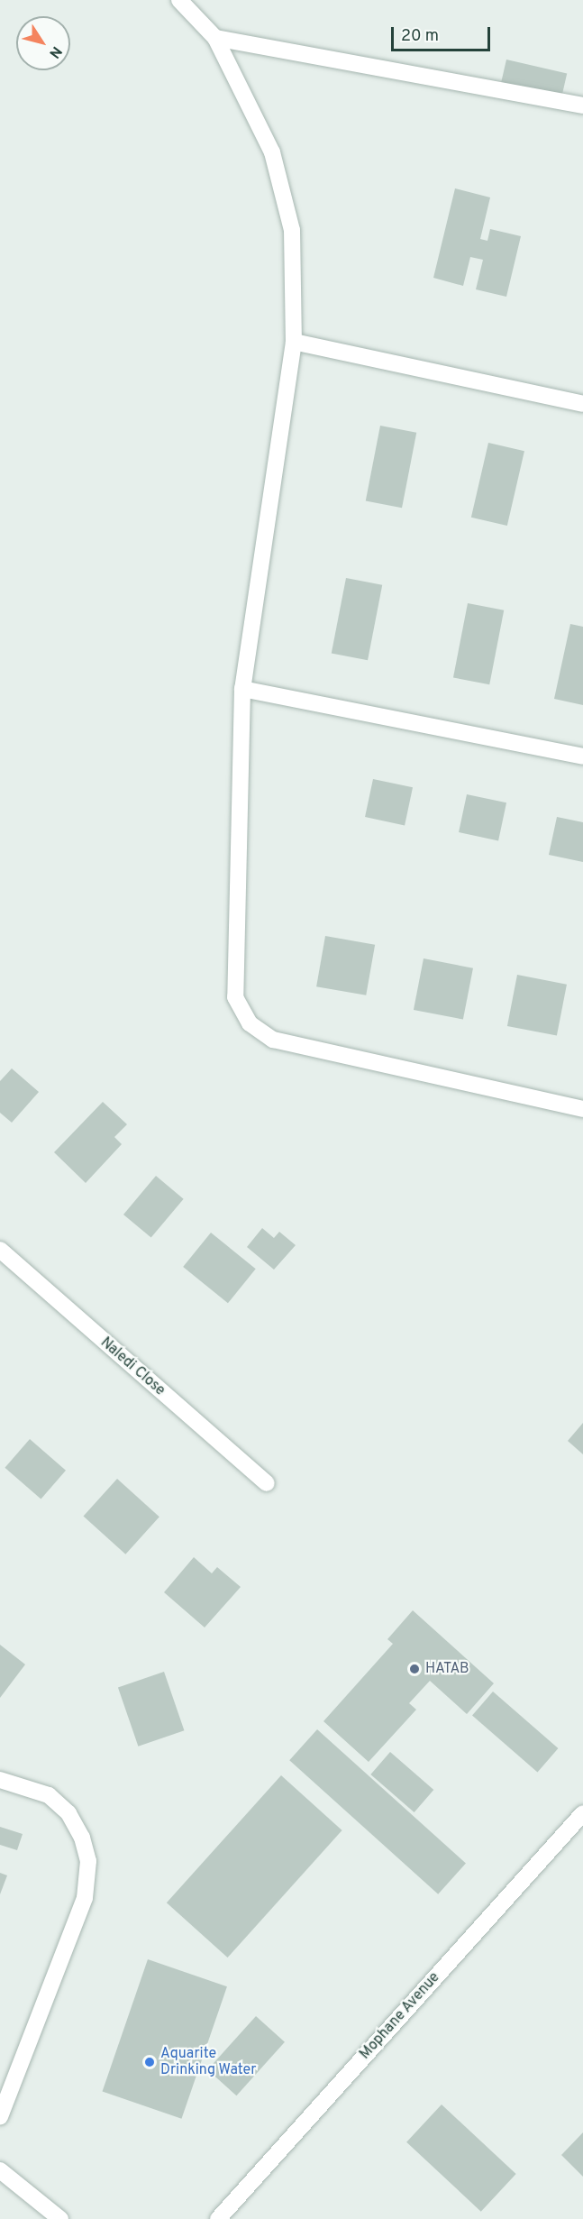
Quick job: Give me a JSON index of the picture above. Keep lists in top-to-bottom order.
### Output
{
  "streets": {
    "street": ["Naledi Close", "Mophane Avenue"]
  },
  "places": ["HATAB", "Aquarite Drinking Water"],
  "scale_bar": "20 m",
  "north": "bottom right"
}
